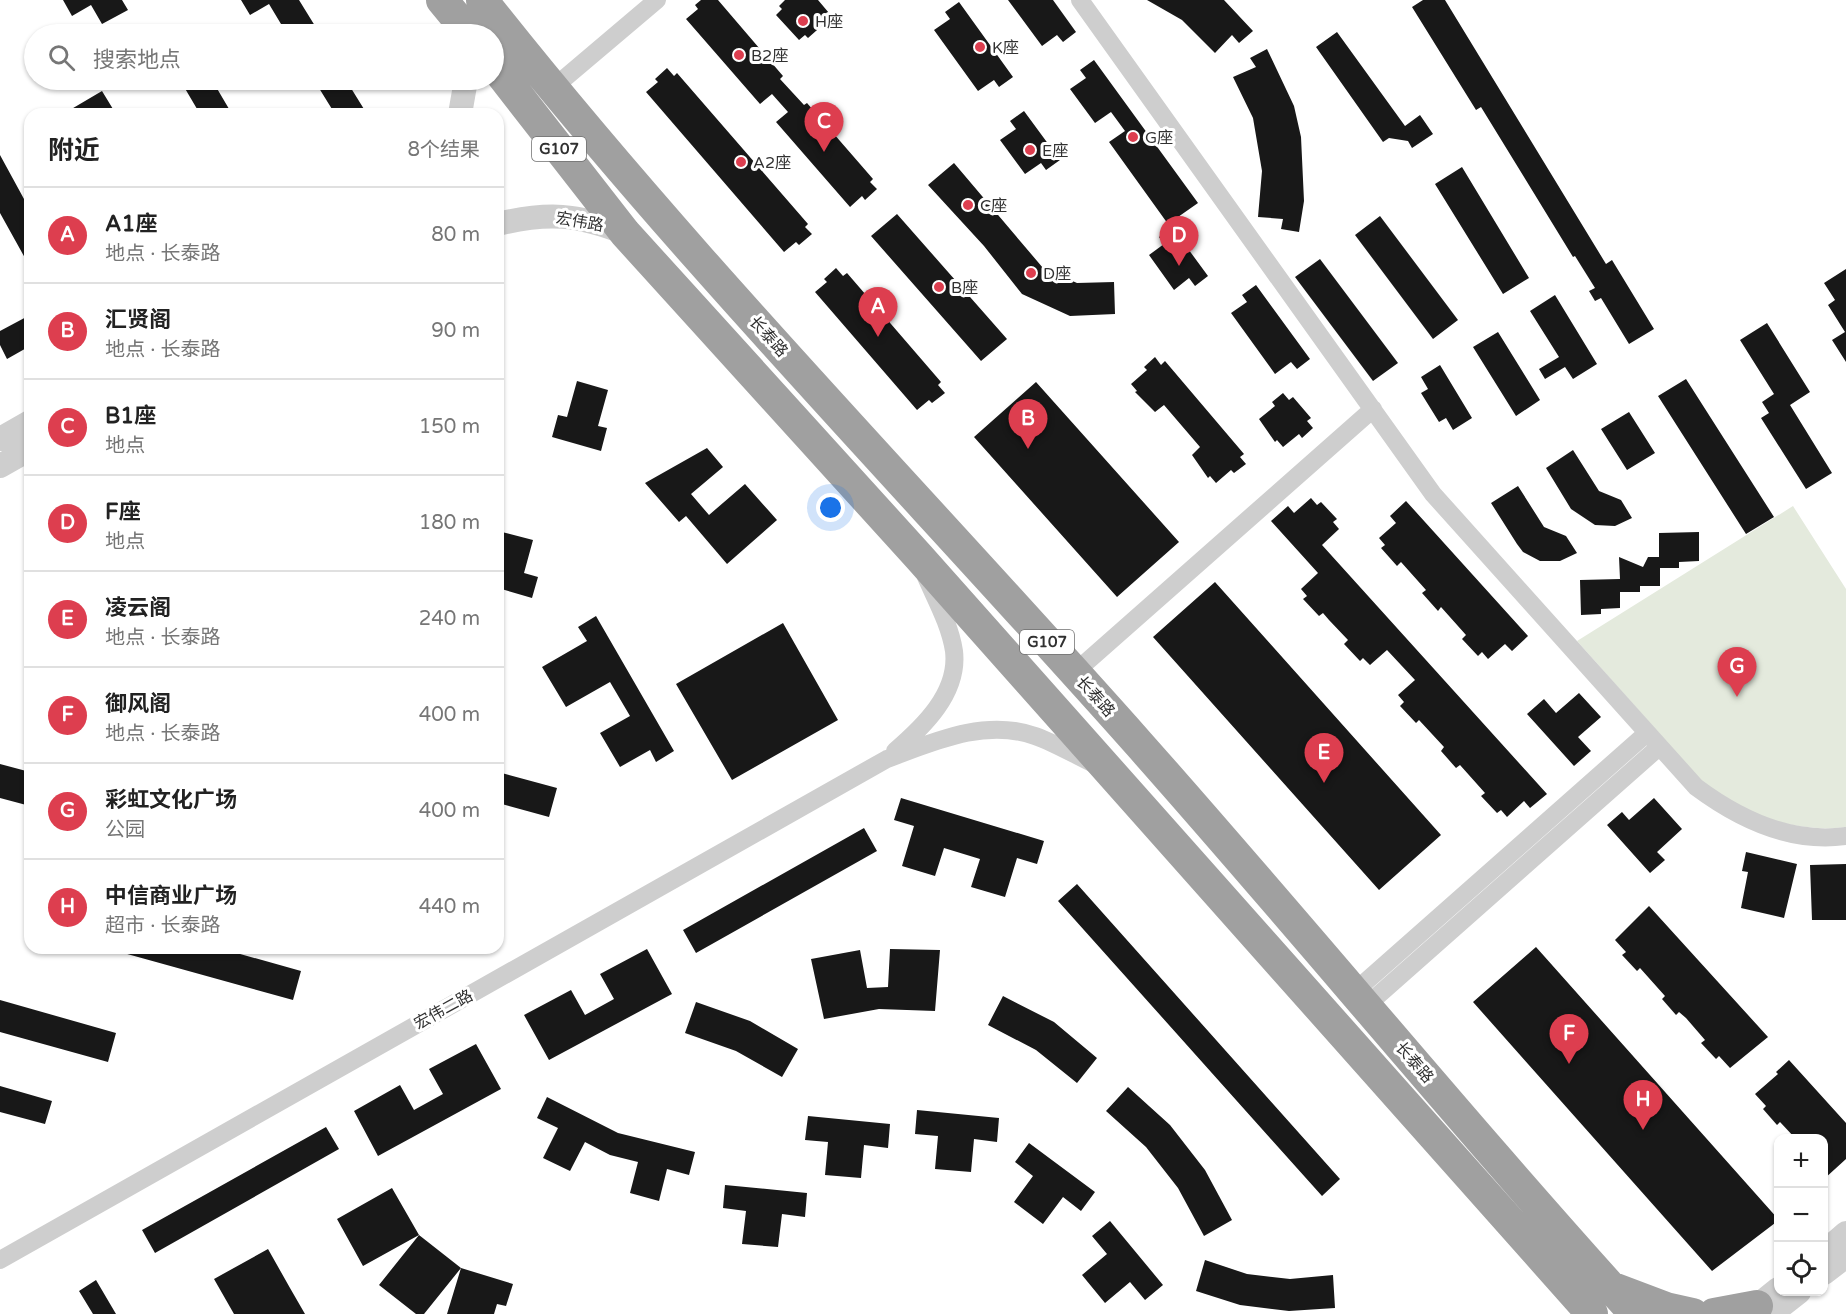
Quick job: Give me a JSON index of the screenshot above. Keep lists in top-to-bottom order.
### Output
{
  "streets": {
    "highway": ["G107", "长泰路"],
    "street": ["宏伟路", "宏伟二路"]
  },
  "crossings": [
    ["G107", "宏伟路"]
  ],
  "places": [
    "H座",
    "K座",
    "B2座",
    "G座",
    "E座",
    "A2座",
    "C座",
    "D座",
    "B座"
  ],
  "page": {
    "search": "搜索地点",
    "pins": [
      "C",
      "D",
      "A",
      "B",
      "G",
      "E",
      "F",
      "H"
    ],
    "heading": ["附近", "8个结果"],
    "list": [
      {
        "mark": "A",
        "name": "A1座",
        "note": "地点 · 长泰路",
        "value": "80 m"
      },
      {
        "mark": "B",
        "name": "汇贤阁",
        "note": "地点 · 长泰路",
        "value": "90 m"
      },
      {
        "mark": "C",
        "name": "B1座",
        "note": "地点",
        "value": "150 m"
      },
      {
        "mark": "D",
        "name": "F座",
        "note": "地点",
        "value": "180 m"
      },
      {
        "mark": "E",
        "name": "凌云阁",
        "note": "地点 · 长泰路",
        "value": "240 m"
      },
      {
        "mark": "F",
        "name": "御风阁",
        "note": "地点 · 长泰路",
        "value": "400 m"
      },
      {
        "mark": "G",
        "name": "彩虹文化广场",
        "note": "公园",
        "value": "400 m"
      },
      {
        "mark": "H",
        "name": "中信商业广场",
        "note": "超市 · 长泰路",
        "value": "440 m"
      }
    ],
    "map_buttons": ["+", "−"]
  }
}
